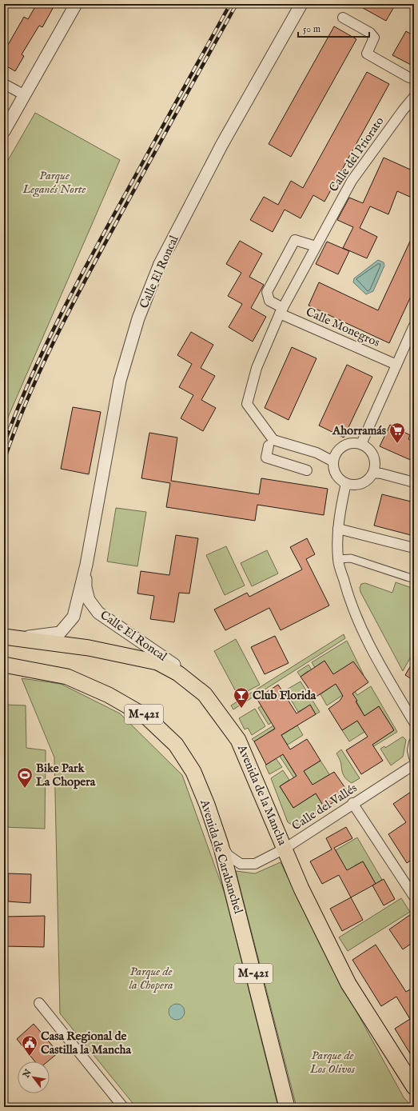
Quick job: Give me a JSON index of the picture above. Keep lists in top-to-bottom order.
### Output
{
  "streets": {
    "main road": ["M-421", "Avenida de la Mancha", "Avenida de Carabanchel"],
    "street": [
      "Calle del Priorato",
      "Calle El Roncal",
      "Calle Monegros",
      "Calle del Vallés"
    ]
  },
  "crossings": [
    ["Calle del Priorato", "Calle Monegros"],
    ["Calle El Roncal", "Avenida de la Mancha"],
    ["Avenida de la Mancha", "Calle del Vallés"],
    ["Calle del Vallés", "Avenida de Carabanchel"]
  ],
  "parks": ["Parque Leganés Norte", "Parque de la Chopera", "Parque de Los Olivos"],
  "places": {
    "supermarket": ["Ahorramás"],
    "bar": ["Club Florida"],
    "sports": ["Bike Park La Chopera"],
    "public building": ["Casa Regional de Castilla la Mancha"]
  },
  "scale_bar": "50 m",
  "north": "top left"
}
